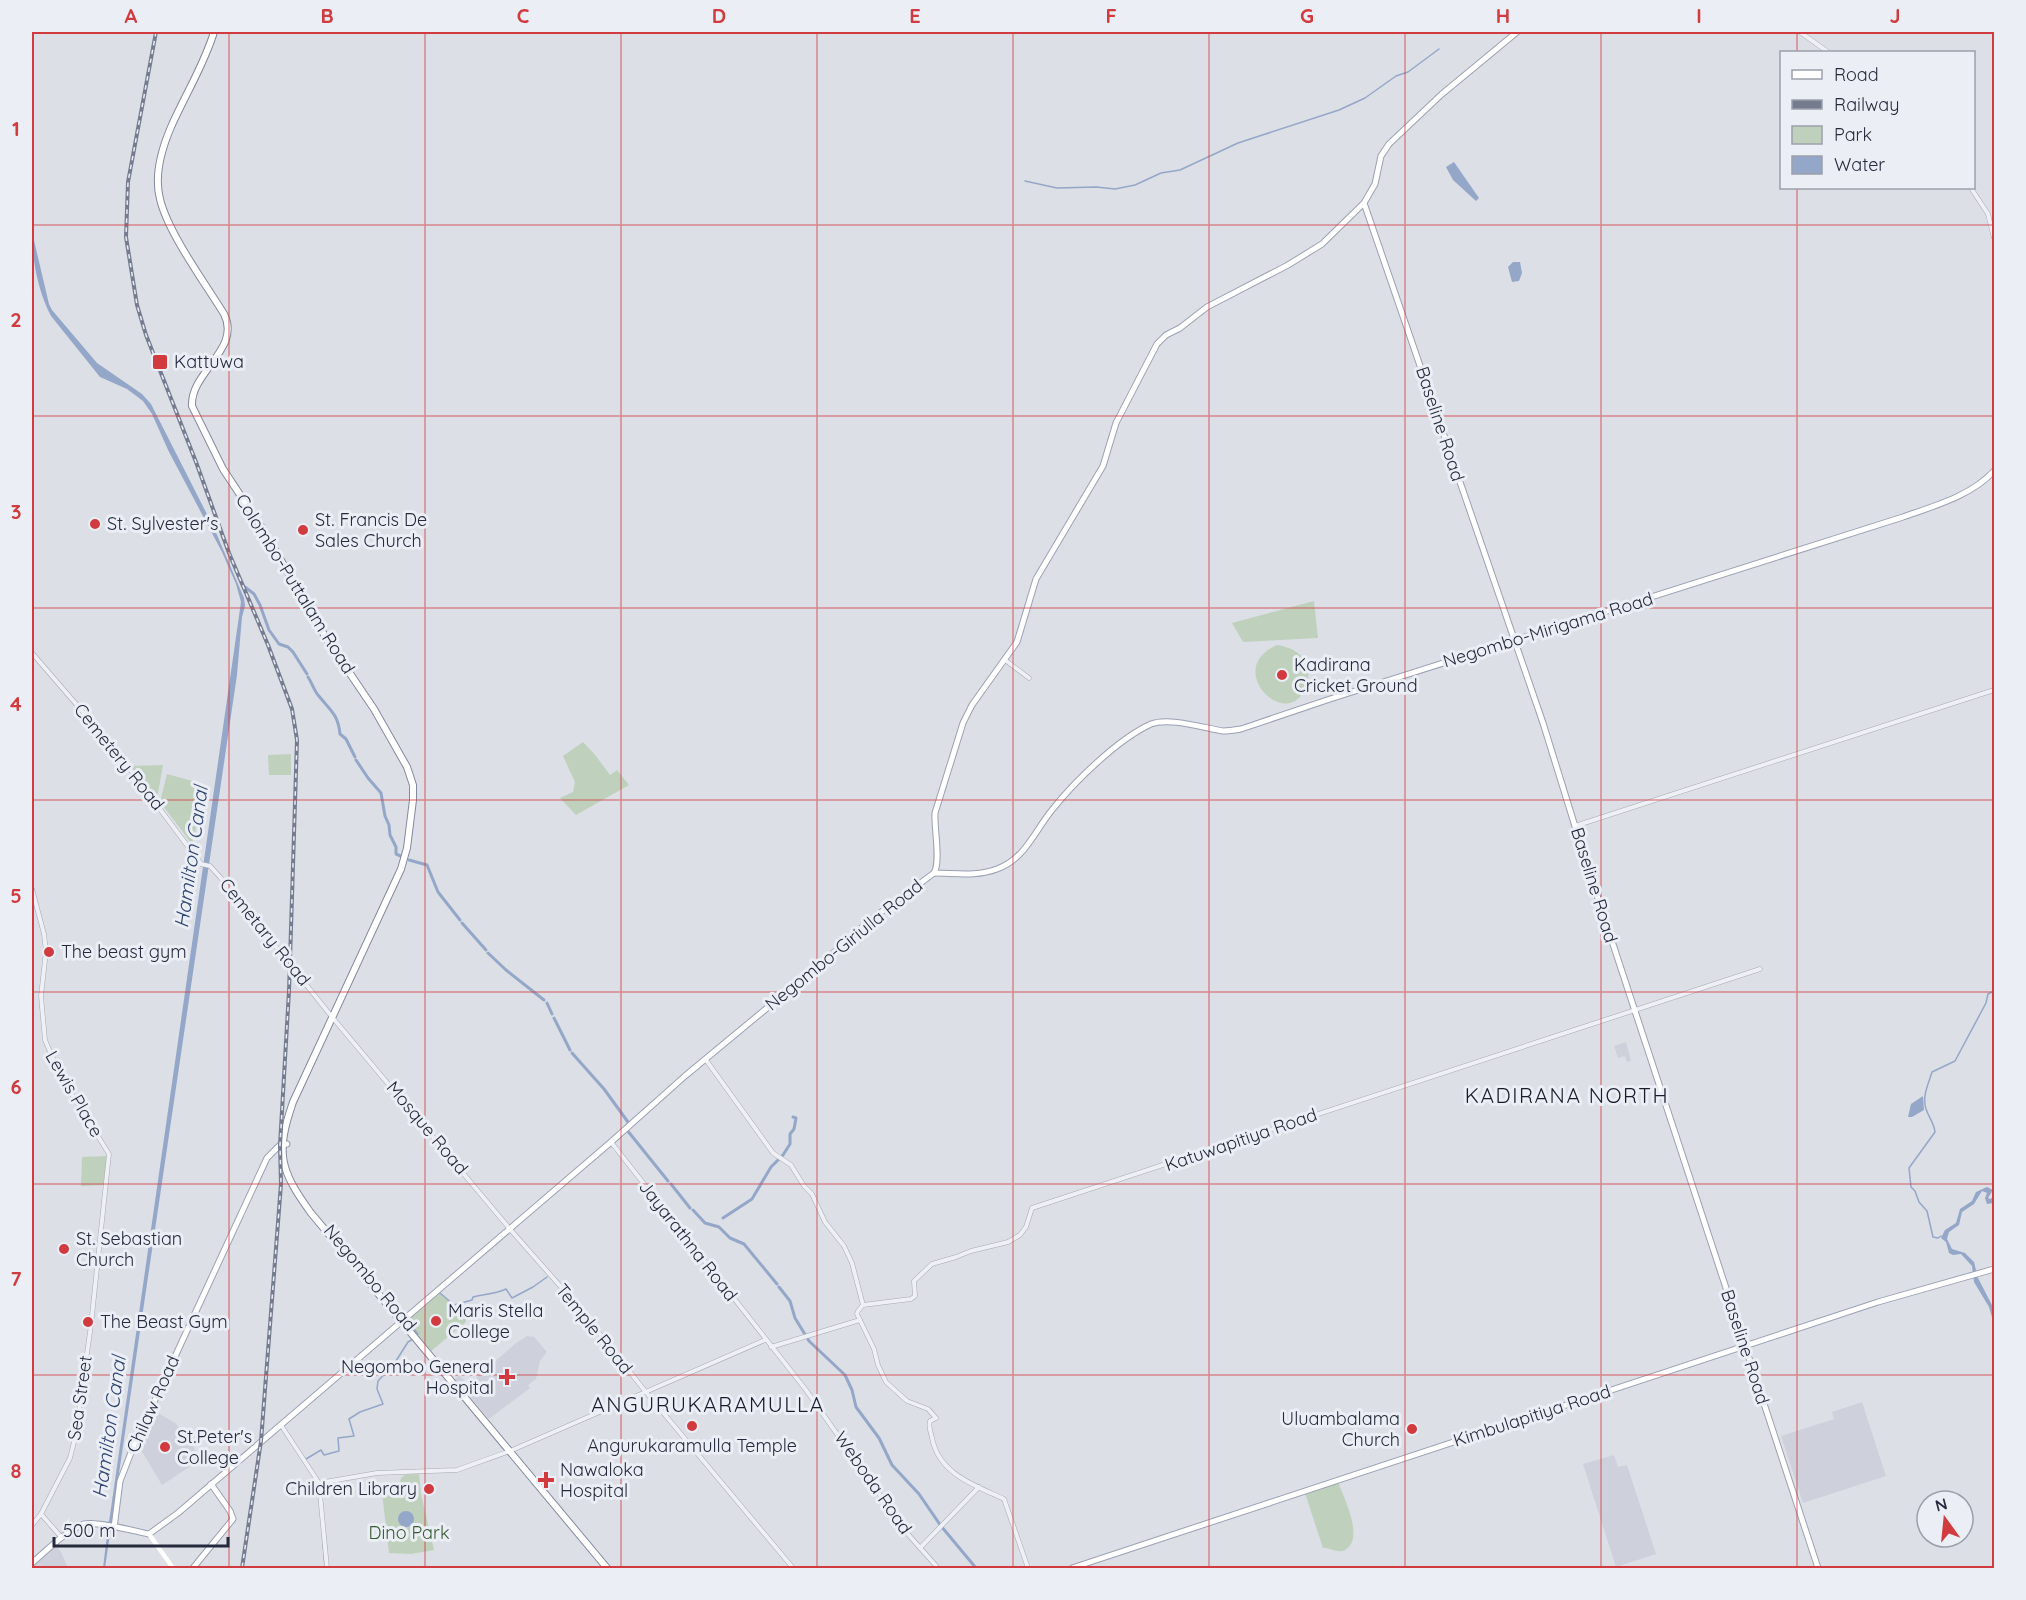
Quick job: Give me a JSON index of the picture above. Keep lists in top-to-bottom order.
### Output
{
  "streets": {
    "highway": ["Colombo-Puttalam Road", "Negombo Road"],
    "main road": [
      "Baseline Road",
      "Negombo-Mirigama Road",
      "Negombo-Giriulla Road",
      "Chilaw Road",
      "Kimbulapitiya Road"
    ],
    "street": [
      "Cemetery Road",
      "Cemetary Road",
      "Lewis Place",
      "Mosque Road",
      "Katuwapitiya Road",
      "Jayarathna Road",
      "Temple Road",
      "Sea Street",
      "Weboda Road"
    ]
  },
  "crossings": [
    ["Baseline Road", "Negombo-Mirigama Road"],
    ["Baseline Road", "Negombo-Giriulla Road"],
    ["Baseline Road", "Katuwapitiya Road"],
    ["Baseline Road", "Kimbulapitiya Road"],
    ["Colombo-Puttalam Road", "Cemetary Road"],
    ["Colombo-Puttalam Road", "Mosque Road"],
    ["Colombo-Puttalam Road", "Negombo Road"],
    ["Colombo-Puttalam Road", "Chilaw Road"],
    ["Negombo-Mirigama Road", "Negombo-Giriulla Road"],
    ["Cemetery Road", "Cemetary Road"],
    ["Cemetary Road", "Mosque Road"],
    ["Negombo-Giriulla Road", "Mosque Road"],
    ["Negombo-Giriulla Road", "Jayarathna Road"],
    ["Negombo-Giriulla Road", "Negombo Road"],
    ["Negombo-Giriulla Road", "Temple Road"],
    ["Lewis Place", "Sea Street"],
    ["Mosque Road", "Temple Road"],
    ["Jayarathna Road", "Weboda Road"],
    ["Negombo Road", "Chilaw Road"]
  ],
  "districts": ["KADIRANA NORTH", "ANGURUKARAMULLA"],
  "water": ["Hamilton Canal"],
  "parks": ["Dino Park"],
  "places": {
    "transit": ["Kattuwa"],
    "other": [
      "St. Sylvester's",
      "St. Francis De Sales Church",
      "Kadirana Cricket Ground",
      "The beast gym",
      "St. Sebastian Church",
      "Maris Stella College",
      "The Beast Gym",
      "Angurukaramulla Temple",
      "Uluambalama Church",
      "St.Peter's College",
      "Children Library"
    ],
    "health": ["Negombo General Hospital", "Nawaloka Hospital"]
  },
  "legend": [
    "Road",
    "Railway",
    "Park",
    "Water"
  ],
  "scale_bar": "500 m",
  "north": "top",
  "grid": {
    "columns": [
      "A",
      "B",
      "C",
      "D",
      "E",
      "F",
      "G",
      "H",
      "I",
      "J"
    ],
    "rows": [
      "1",
      "2",
      "3",
      "4",
      "5",
      "6",
      "7",
      "8"
    ]
  }
}
